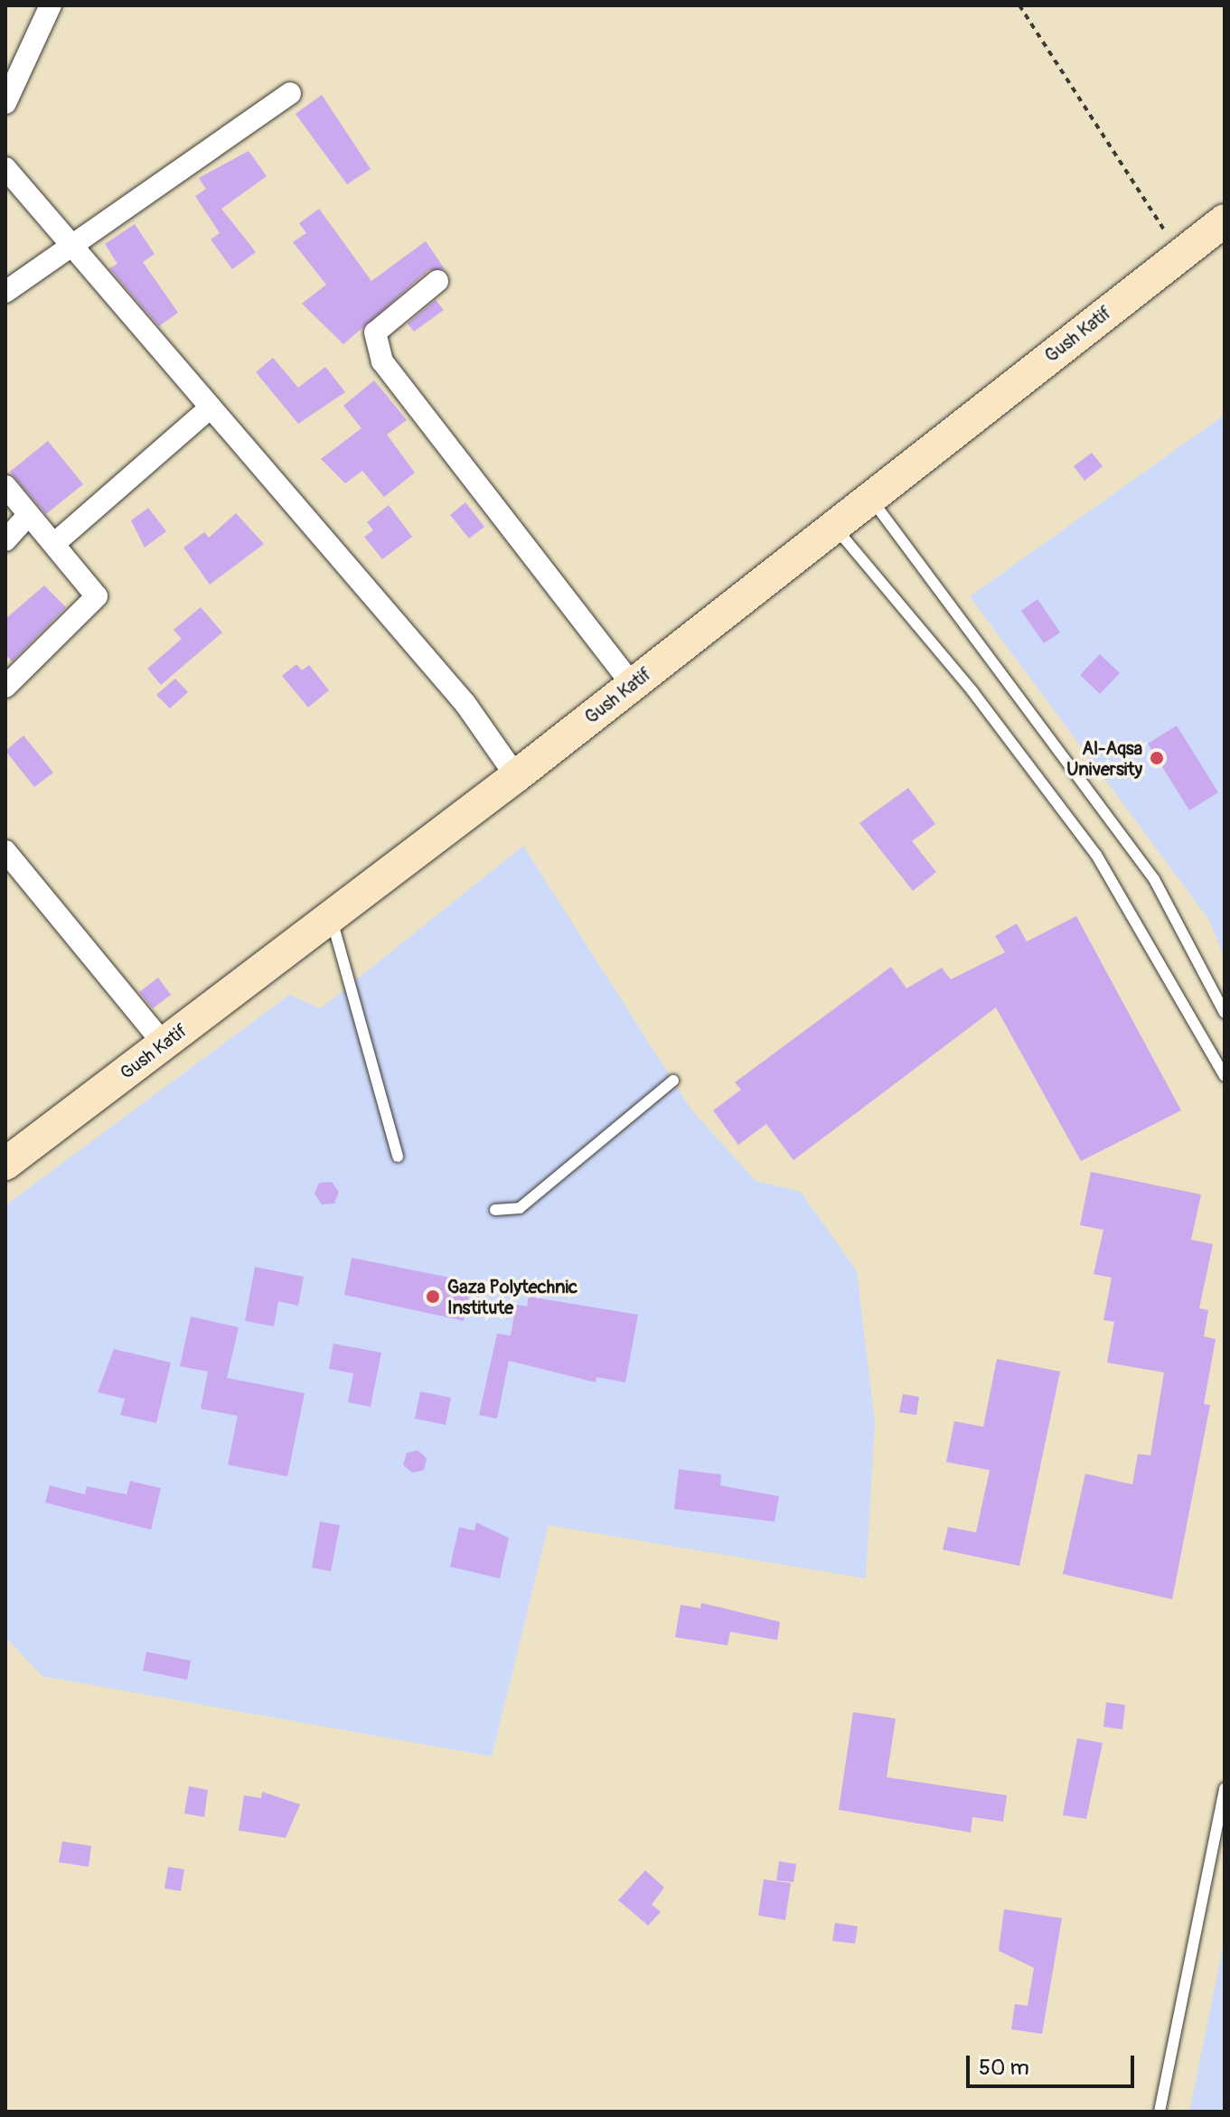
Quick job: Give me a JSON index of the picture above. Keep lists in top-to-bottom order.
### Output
{
  "streets": {
    "main road": ["Gush Katif"]
  },
  "places": ["Al-Aqsa University", "Gaza Polytechnic Institute"],
  "scale_bar": "50 m"
}
